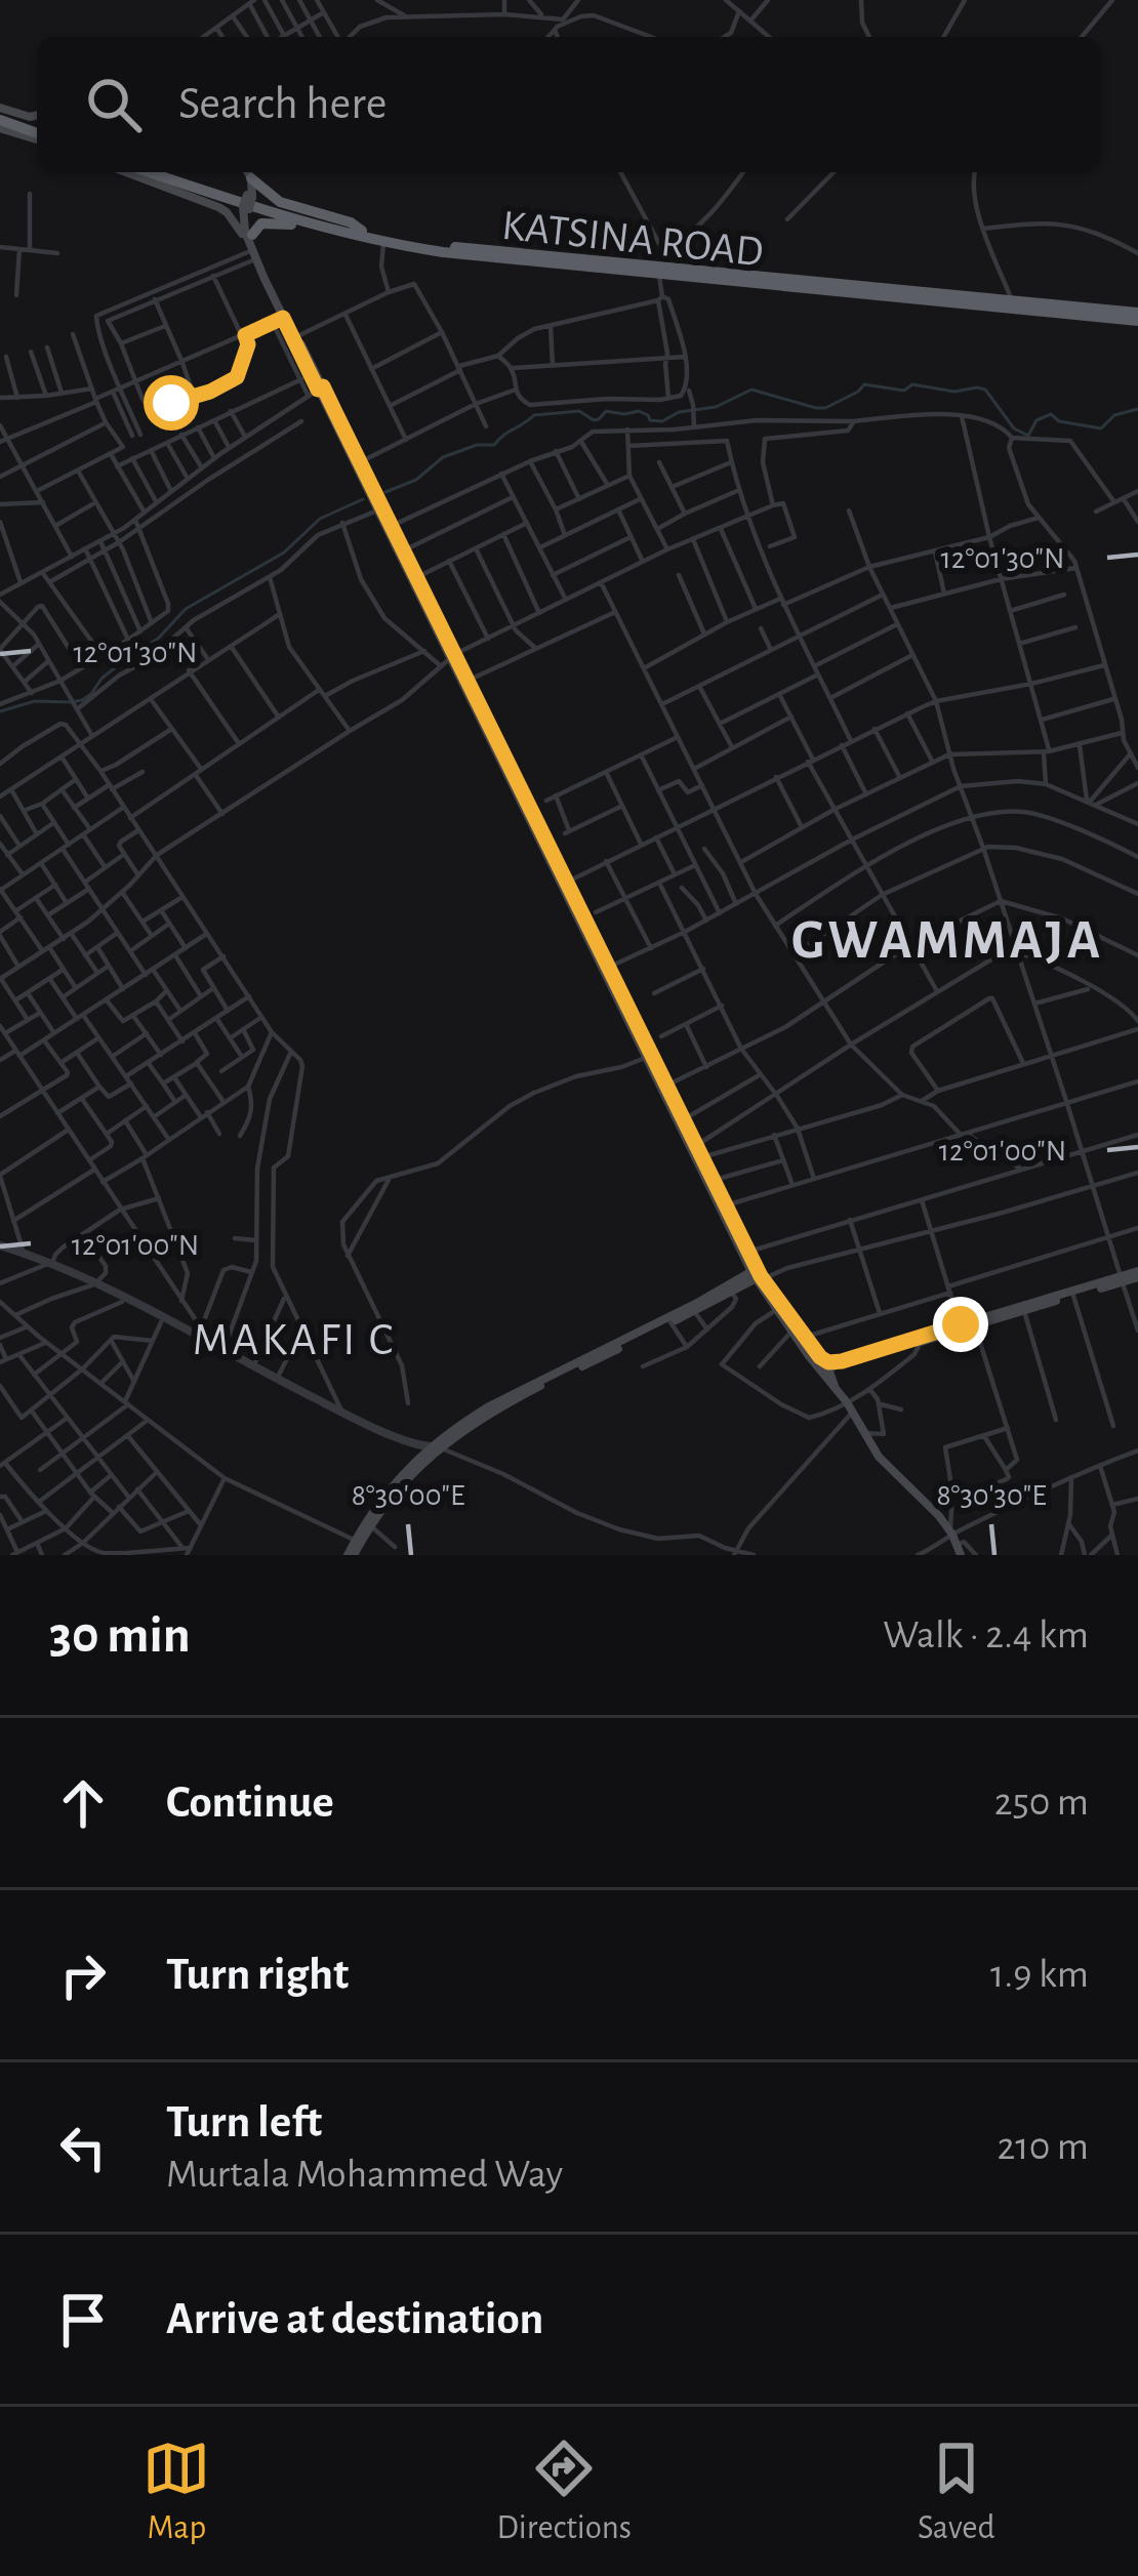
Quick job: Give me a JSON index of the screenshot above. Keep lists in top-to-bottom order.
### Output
{
  "streets": {
    "highway": ["KATSINA ROAD"]
  },
  "districts": ["GWAMMAJA", "MAKAFI C"],
  "page": {
    "search": "Search here",
    "heading": ["30 min", "Walk · 2.4 km"],
    "list": [
      ["Continue", "250 m"],
      ["Turn right", "1.9 km"],
      ["Turn left", "Murtala Mohammed Way", "210 m"],
      "Arrive at destination"
    ],
    "nav": ["Map", "Directions", "Saved"]
  },
  "coordinates": [
    "12°01'30\"N",
    "12°01'00\"N",
    "8°30'00\"E",
    "8°30'30\"E"
  ]
}
